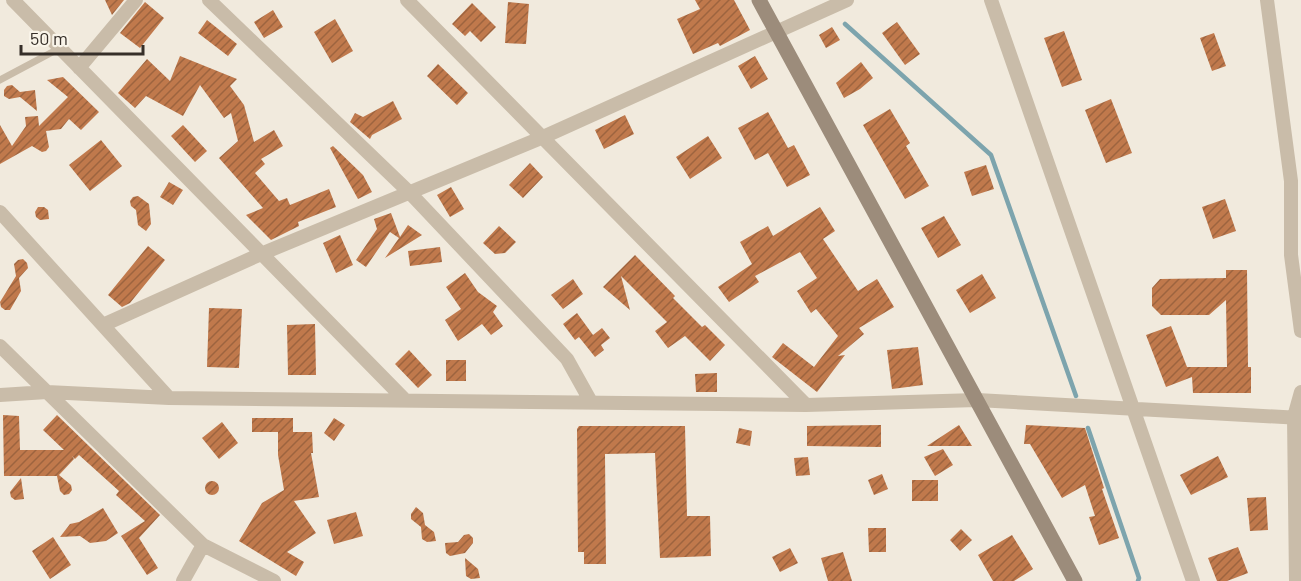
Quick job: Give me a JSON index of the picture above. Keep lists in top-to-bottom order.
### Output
{
  "scale_bar": "50 m"
}
